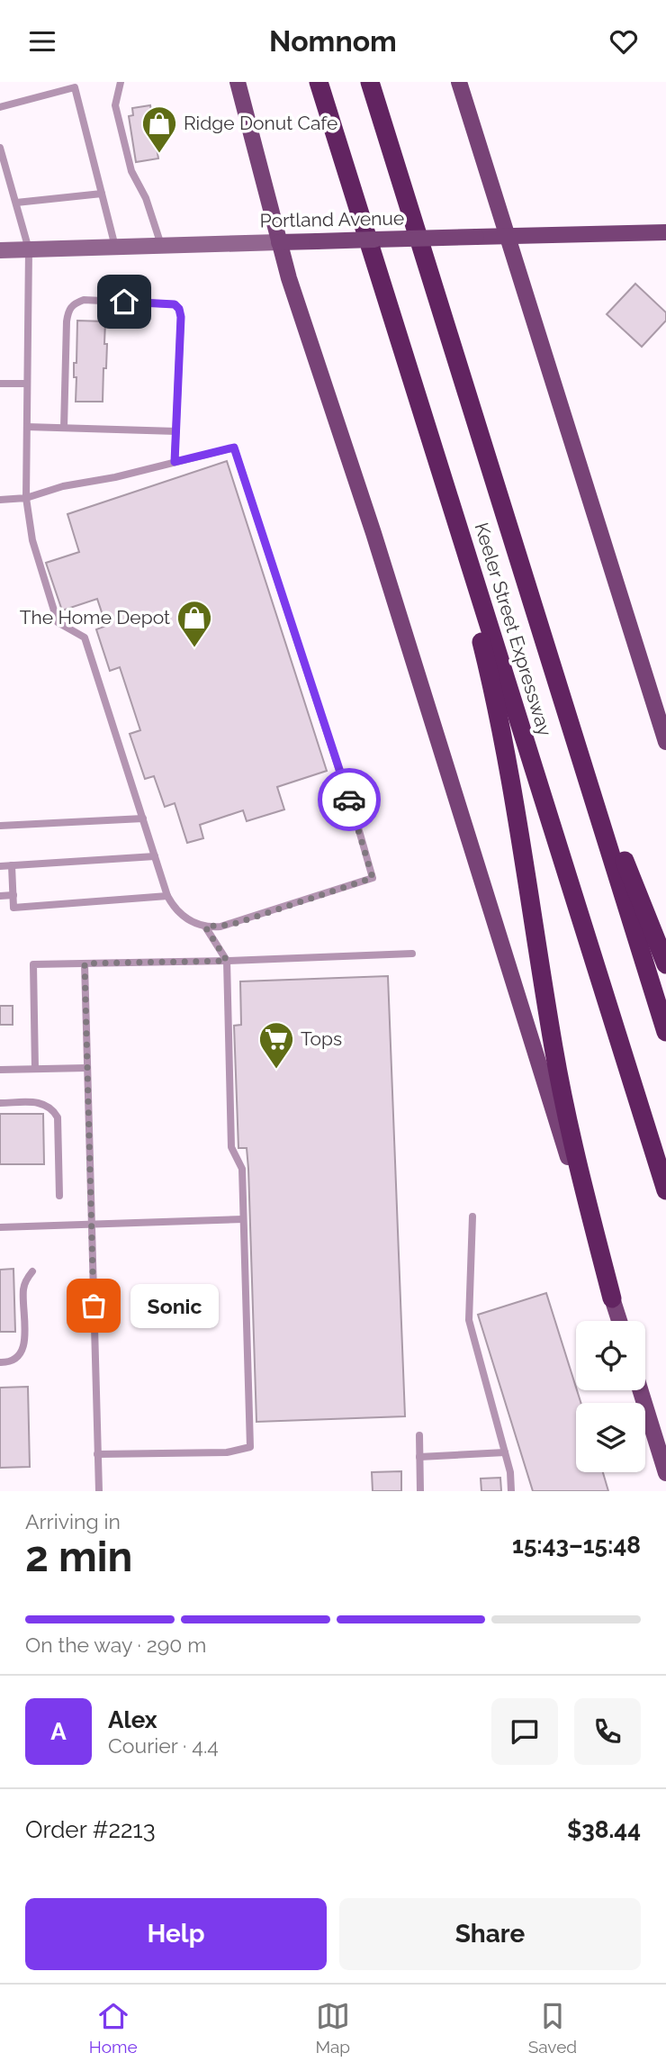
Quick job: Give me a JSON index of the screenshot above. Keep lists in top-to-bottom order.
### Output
{
  "streets": {
    "highway": ["Keeler Street Expressway"],
    "main road": ["Portland Avenue"]
  },
  "places": {
    "shop": ["Ridge Donut Cafe", "The Home Depot"],
    "supermarket": ["Tops"],
    "other": ["Sonic"]
  },
  "page": {
    "header": "Nomnom",
    "bubble": "Sonic",
    "heading": ["2 min", "Arriving in", "15:43–15:48"],
    "panel": [
      "Alex",
      "Courier · 4.4",
      "Order #2213",
      "$38.44"
    ],
    "bar": "On the way · 290 m",
    "round": "A",
    "buttons": ["Help", "Share"],
    "tabs": ["Home", "Map", "Saved"]
  }
}
